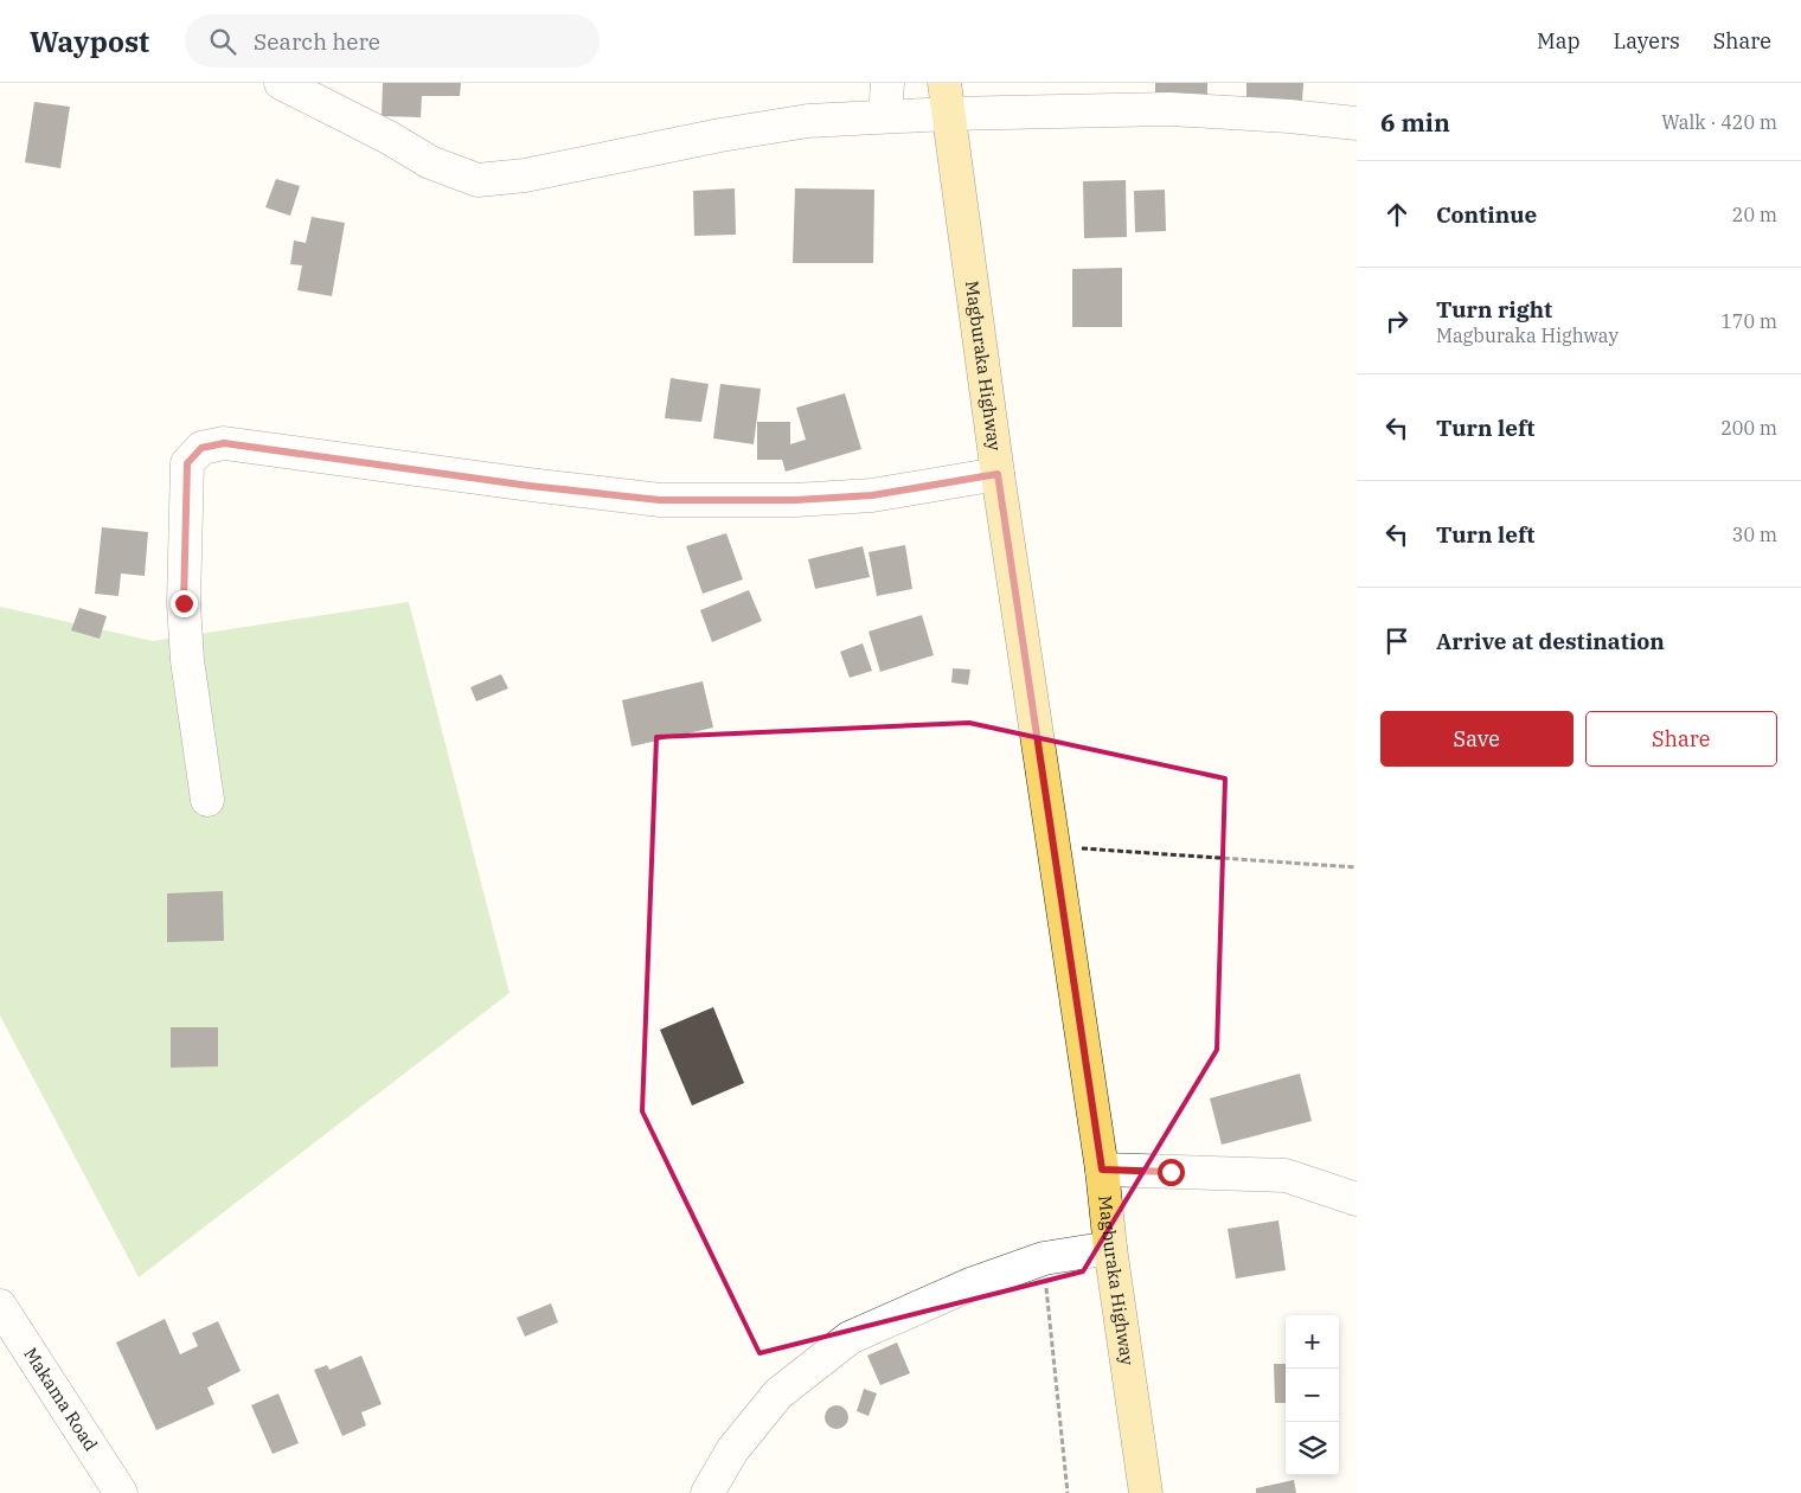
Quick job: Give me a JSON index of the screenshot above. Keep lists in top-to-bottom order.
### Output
{
  "streets": {
    "main road": ["Magburaka Highway"],
    "street": ["Makama Road"]
  },
  "page": {
    "header": "Waypost",
    "search": "Search here",
    "nav": ["Map", "Layers", "Share"],
    "heading": ["6 min", "Walk · 420 m"],
    "list": [
      ["Continue", "20 m"],
      ["Turn right", "Magburaka Highway", "170 m"],
      ["Turn left", "200 m"],
      ["Turn left", "30 m"],
      "Arrive at destination"
    ],
    "buttons": ["Save", "Share"],
    "map_buttons": ["+", "−"]
  }
}
